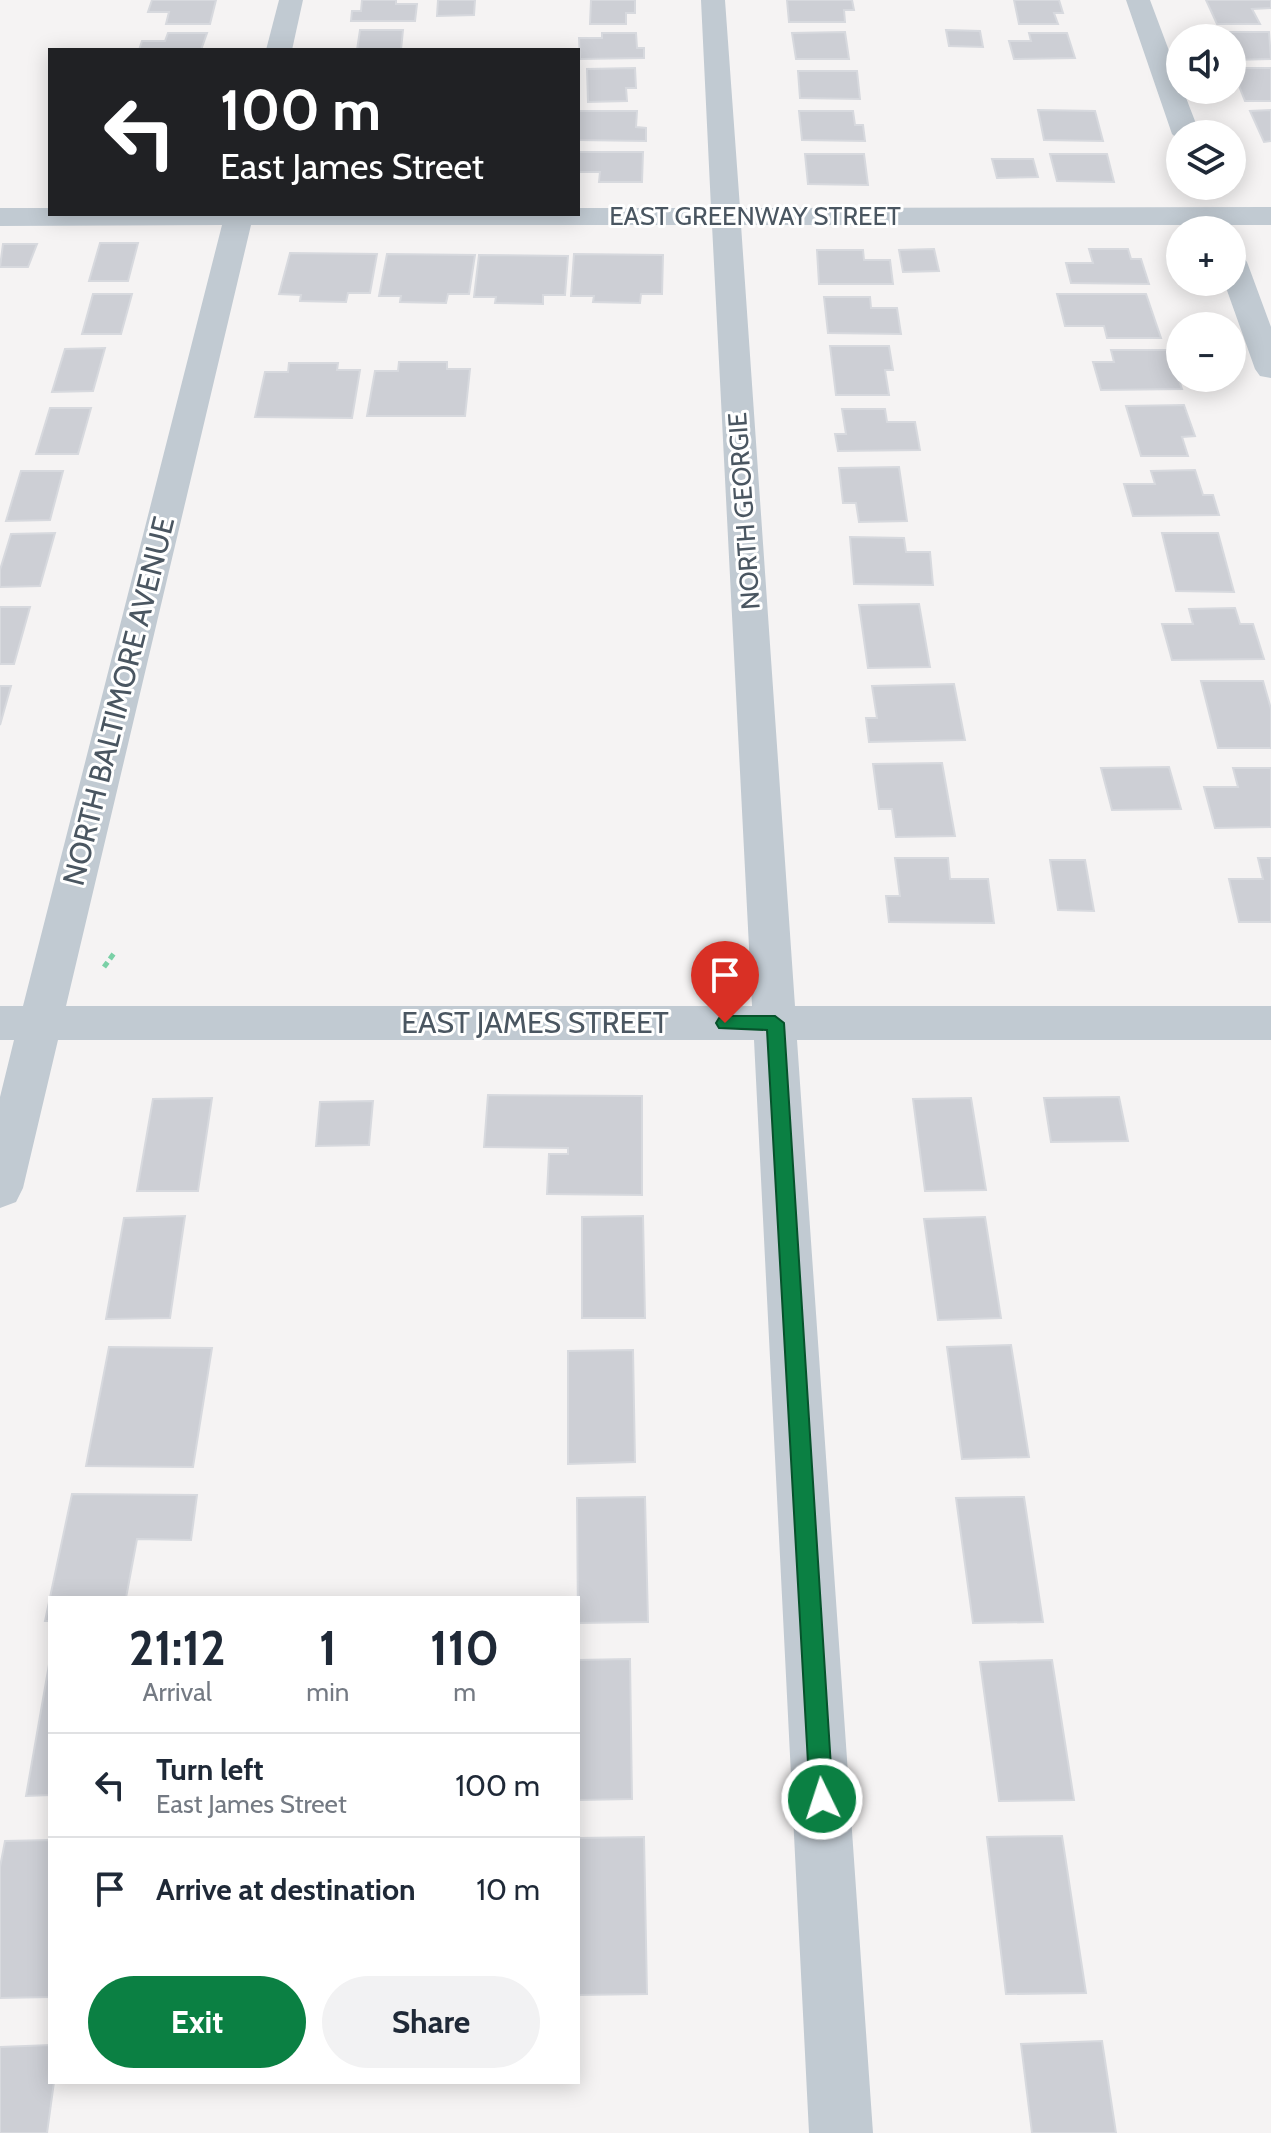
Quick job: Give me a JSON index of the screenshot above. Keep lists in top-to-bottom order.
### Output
{
  "streets": {
    "street": [
      "EAST GREENWAY STREET",
      "NORTH GEORGIE",
      "NORTH BALTIMORE AVENUE",
      "EAST JAMES STREET"
    ]
  },
  "crossings": [
    ["EAST GREENWAY STREET", "NORTH GEORGIE"],
    ["NORTH GEORGIE", "EAST JAMES STREET"],
    ["NORTH BALTIMORE AVENUE", "EAST JAMES STREET"]
  ],
  "page": {
    "map_buttons": ["+", "−"],
    "turn": ["100 m", "East James Street"],
    "eta": [
      "21:12",
      "Arrival",
      "1",
      "min",
      "110",
      "m"
    ],
    "list": [
      {
        "name": "Turn left",
        "note": "East James Street",
        "value": "100 m"
      },
      {
        "name": "Arrive at destination",
        "value": "10 m"
      }
    ],
    "buttons": ["Exit", "Share"]
  }
}
